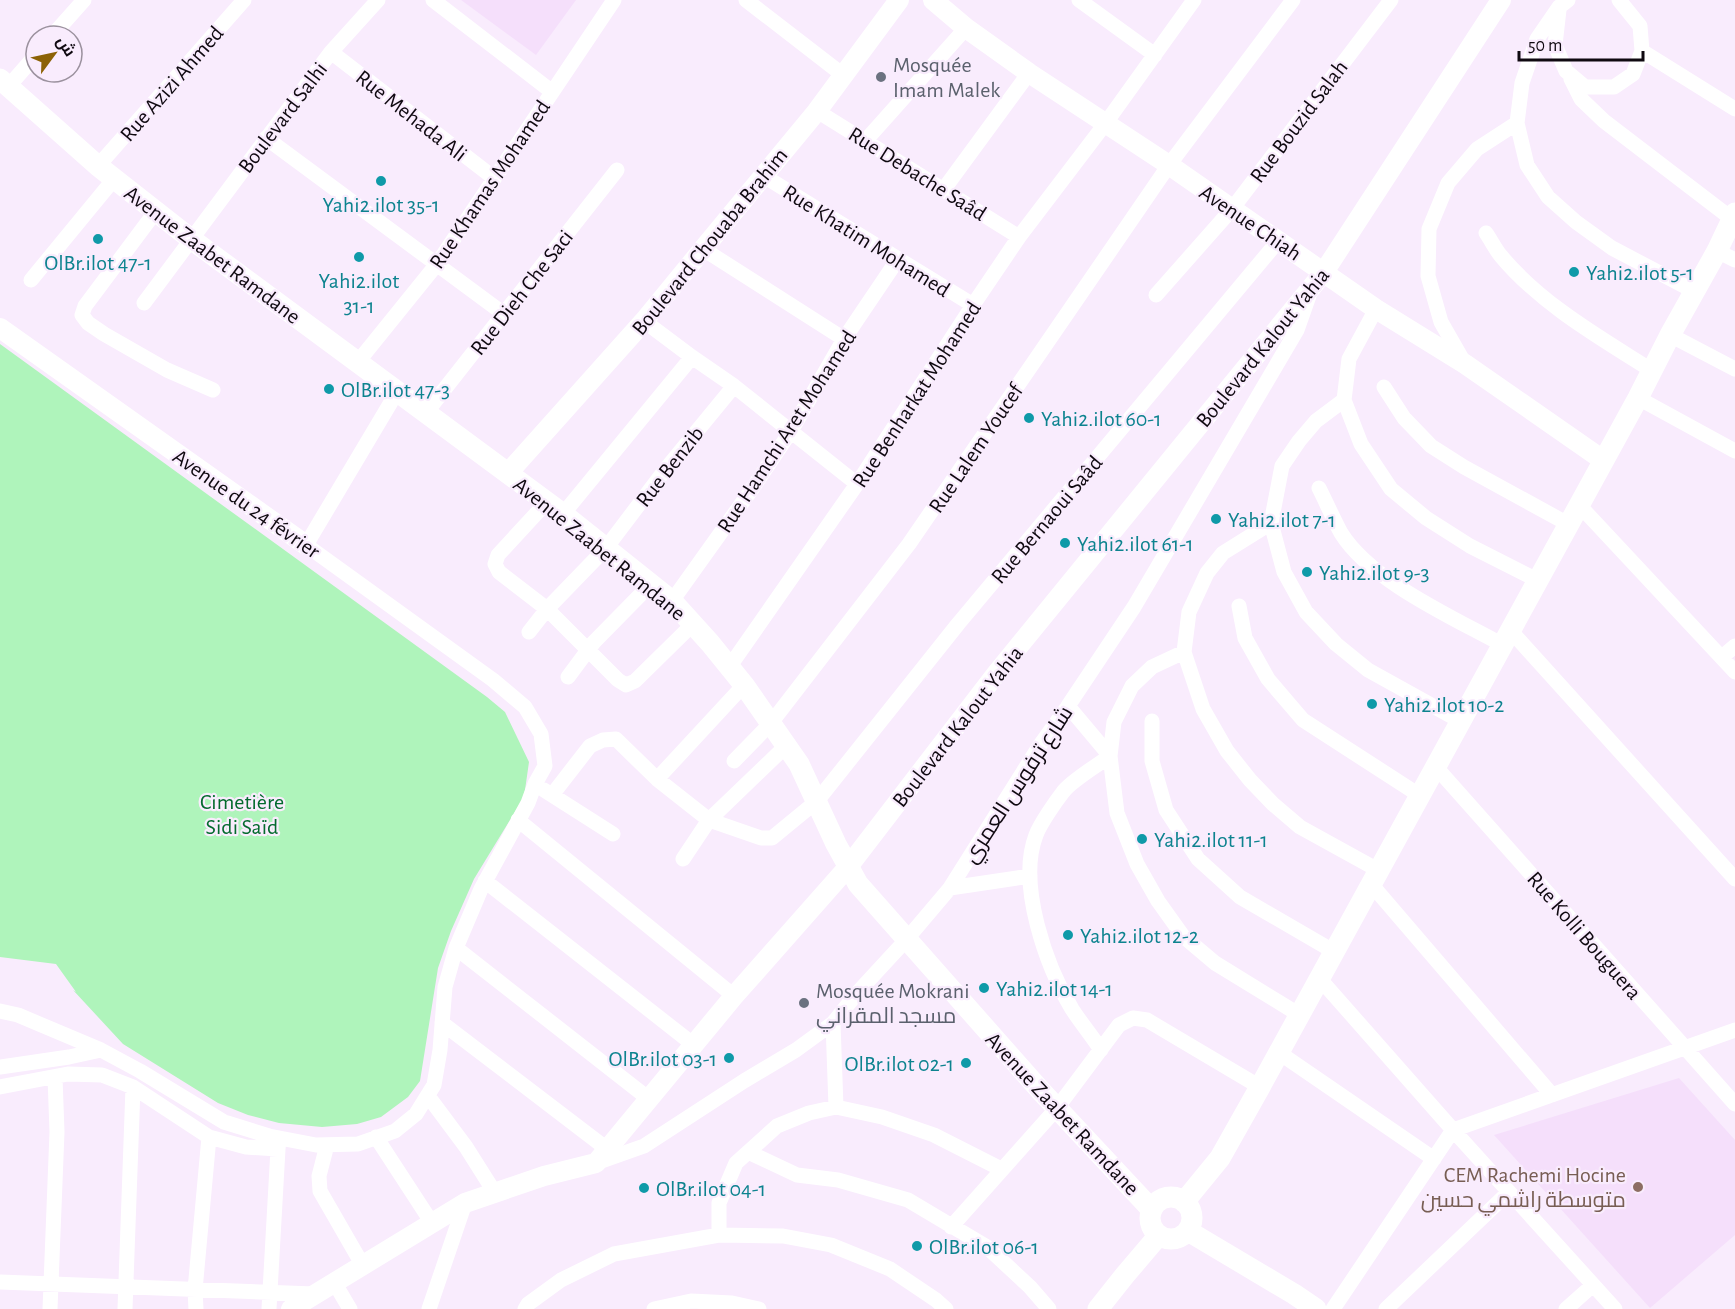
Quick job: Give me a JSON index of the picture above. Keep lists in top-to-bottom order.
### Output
{
  "streets": {
    "main road": ["Avenue Zaabet Ramdane"],
    "street": [
      "Rue Azizi Ahmed",
      "Rue Mehada Ali",
      "Boulevard Salhi",
      "Rue Bouzid Salah",
      "Rue Debache Saâd",
      "Rue Khamas Mohamed",
      "Avenue Chiah",
      "Rue Khatim Mohamed",
      "Boulevard Chouaba Brahim",
      "Rue Dieh Che Saci",
      "Boulevard Kalout Yahia",
      "Rue Benharkat Mohamed",
      "Rue Hamchi Aret Mohamed",
      "Rue Lalem Youcef",
      "Rue Benzib",
      "Avenue du 24 février",
      "Rue Bernaoui Saâd",
      "شارع ترفوس العمري",
      "Rue Kolli Bouguera"
    ]
  },
  "crossings": [
    ["Rue Azizi Ahmed", "Avenue Zaabet Ramdane"],
    ["Rue Mehada Ali", "Boulevard Salhi"],
    ["Rue Mehada Ali", "Rue Khamas Mohamed"],
    ["Boulevard Salhi", "Avenue Zaabet Ramdane"],
    ["Rue Bouzid Salah", "Avenue Chiah"],
    ["Rue Debache Saâd", "Boulevard Chouaba Brahim"],
    ["Rue Debache Saâd", "Rue Benharkat Mohamed"],
    ["Rue Khamas Mohamed", "Avenue Zaabet Ramdane"],
    ["Avenue Chiah", "Boulevard Kalout Yahia"],
    ["Avenue Chiah", "Rue Benharkat Mohamed"],
    ["Avenue Chiah", "Rue Lalem Youcef"],
    ["Avenue Chiah", "Rue Bernaoui Saâd"],
    ["Avenue Chiah", "شارع ترفوس العمري"],
    ["Rue Khatim Mohamed", "Boulevard Chouaba Brahim"],
    ["Rue Khatim Mohamed", "Rue Benharkat Mohamed"],
    ["Rue Khatim Mohamed", "Rue Hamchi Aret Mohamed"],
    ["Boulevard Chouaba Brahim", "Avenue Zaabet Ramdane"],
    ["Avenue Zaabet Ramdane", "Rue Dieh Che Saci"],
    ["Avenue Zaabet Ramdane", "Boulevard Kalout Yahia"],
    ["Avenue Zaabet Ramdane", "Rue Benharkat Mohamed"],
    ["Avenue Zaabet Ramdane", "Rue Hamchi Aret Mohamed"],
    ["Avenue Zaabet Ramdane", "Rue Lalem Youcef"],
    ["Avenue Zaabet Ramdane", "Rue Benzib"],
    ["Avenue Zaabet Ramdane", "Rue Bernaoui Saâd"],
    ["Avenue Zaabet Ramdane", "شارع ترفوس العمري"],
    ["Boulevard Kalout Yahia", "شارع ترفوس العمري"]
  ],
  "parks": ["Cimetière Sidi Saïd"],
  "places": [
    "Mosquée Imam Malek",
    "Yahi2.ilot 35-1",
    "OlBr.ilot 47-1",
    "Yahi2.ilot 31-1",
    "Yahi2.ilot 5-1",
    "OlBr.ilot 47-3",
    "Yahi2.ilot 60-1",
    "Yahi2.ilot 7-1",
    "Yahi2.ilot 61-1",
    "Yahi2.ilot 9-3",
    "Yahi2.ilot 10-2",
    "Yahi2.ilot 11-1",
    "Yahi2.ilot 12-2",
    "Yahi2.ilot 14-1",
    "Mosquée Mokrani مسجد المقراني",
    "OlBr.ilot 03-1",
    "OlBr.ilot 02-1",
    "CEM Rachemi Hocine متوسطة راشمي حسين",
    "OlBr.ilot 04-1",
    "OlBr.ilot 06-1"
  ],
  "scale_bar": "50 m",
  "north": "top right"
}
